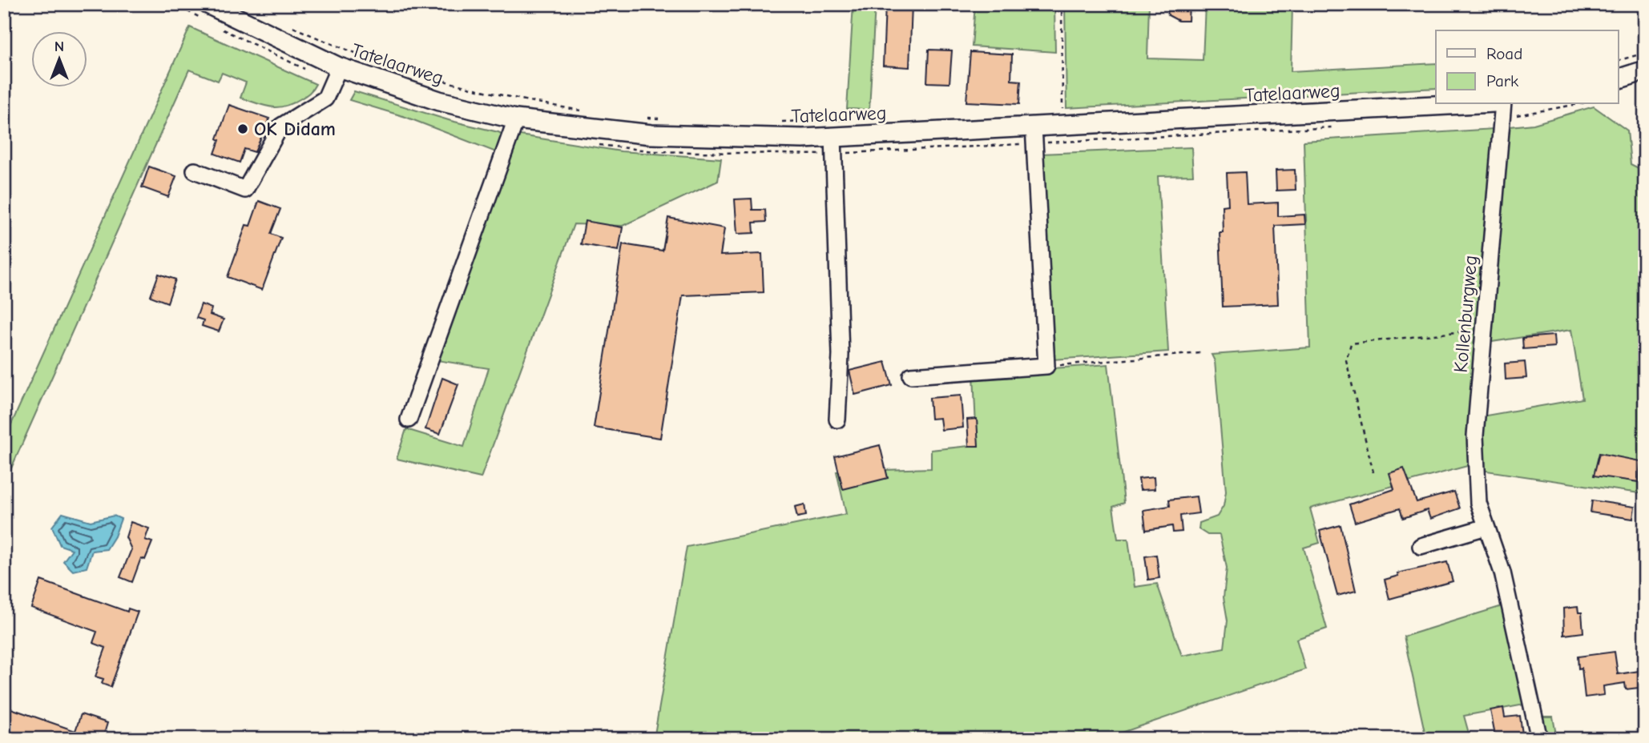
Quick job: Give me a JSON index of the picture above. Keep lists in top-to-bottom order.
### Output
{
  "streets": {
    "main road": ["Tatelaarweg"],
    "street": ["Kollenburgweg"]
  },
  "places": ["OK Didam"],
  "legend": ["Road", "Park"],
  "north": "top"
}
